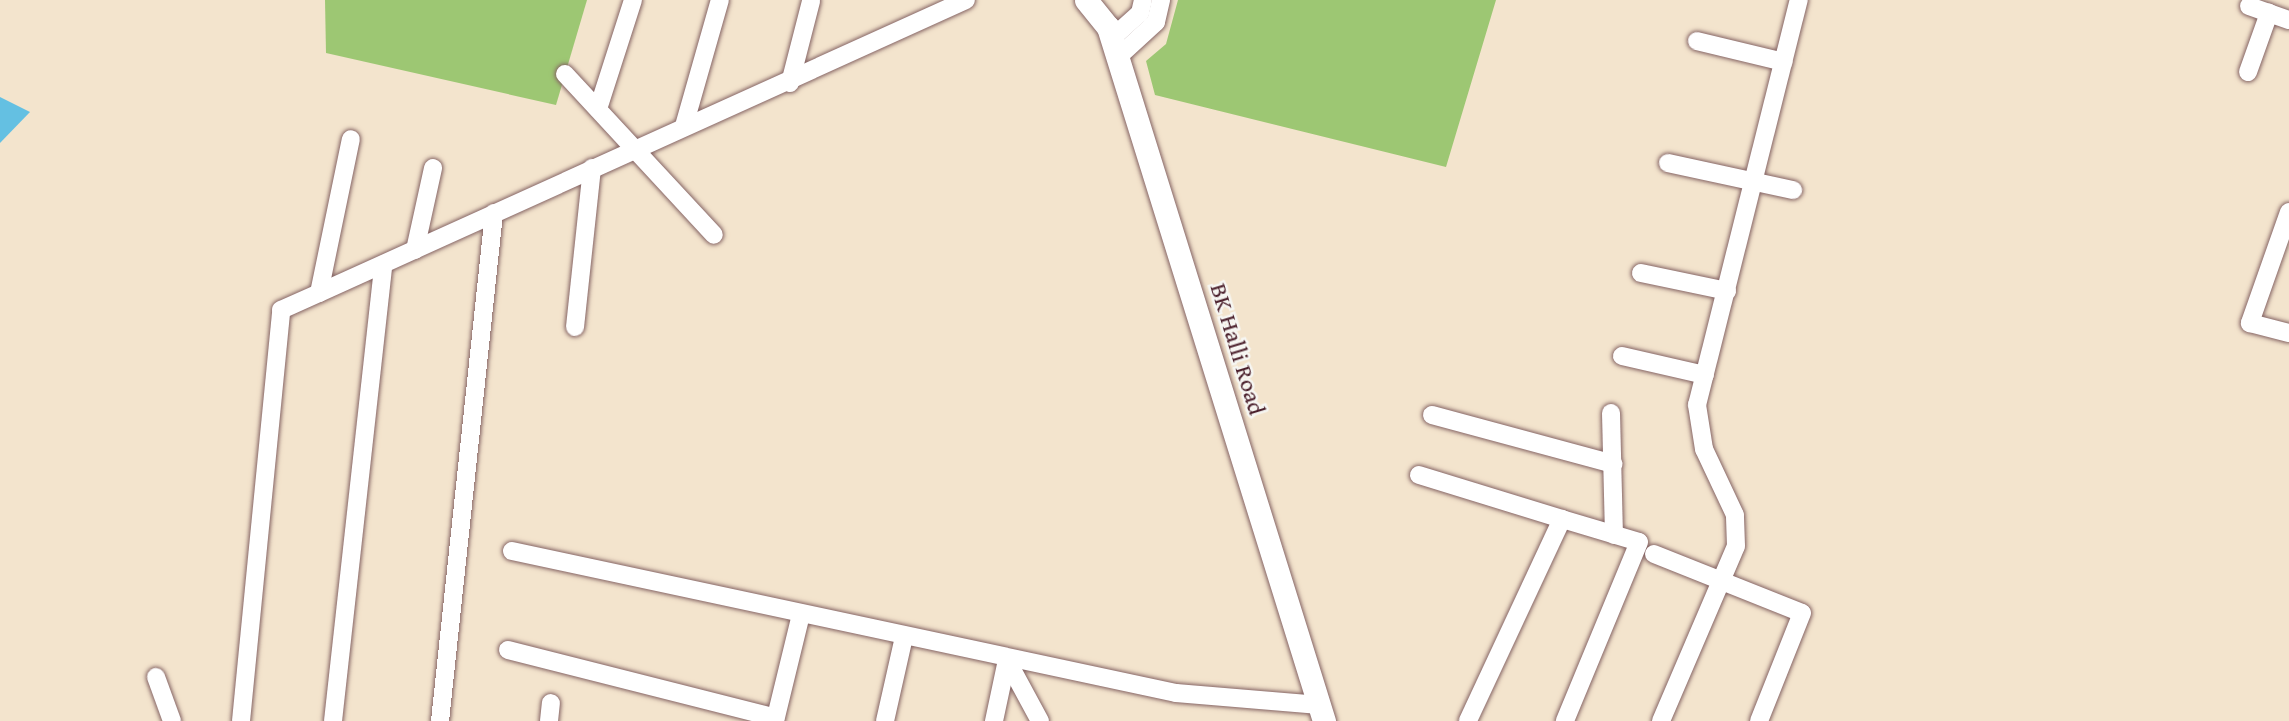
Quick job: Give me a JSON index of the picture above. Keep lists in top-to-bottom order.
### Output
{
  "streets": {
    "main road": ["BK Halli Road"]
  }
}
